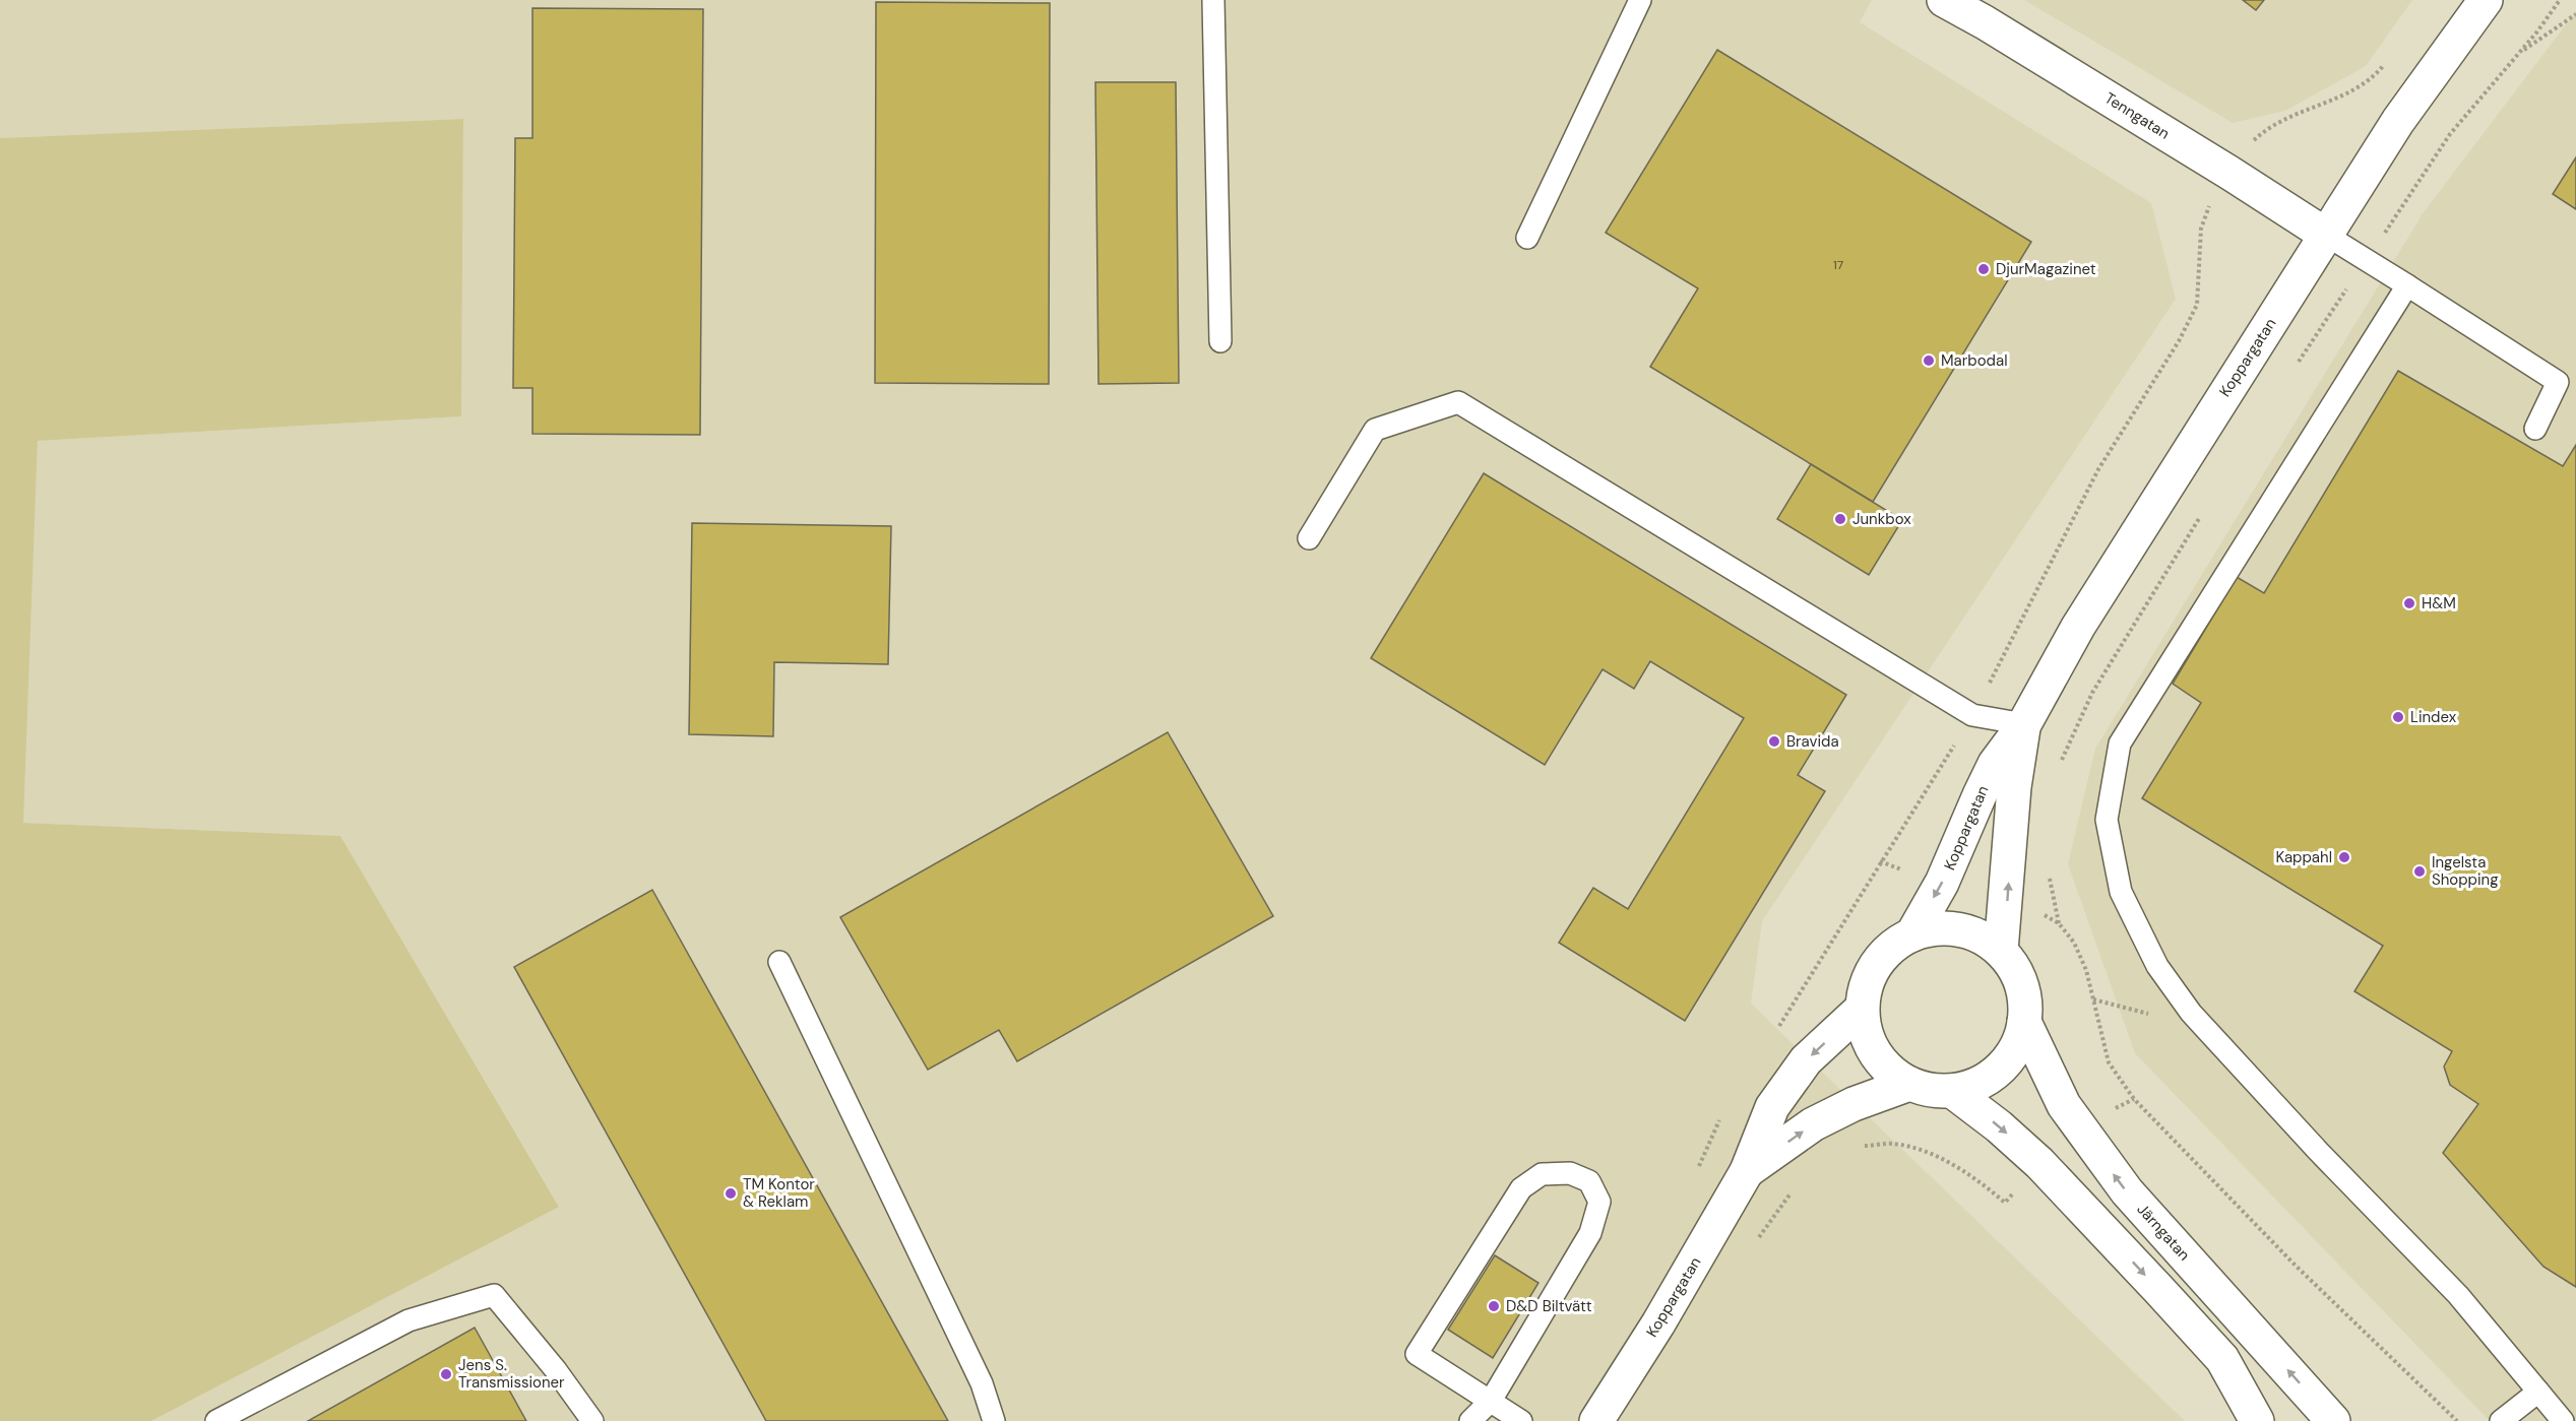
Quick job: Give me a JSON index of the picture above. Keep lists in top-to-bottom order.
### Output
{
  "streets": {
    "street": ["Tenngatan", "Koppargatan", "Järngatan"]
  },
  "crossings": [
    ["Tenngatan", "Koppargatan"],
    ["Koppargatan", "Järngatan"]
  ],
  "places": [
    "DjurMagazinet",
    "Marbodal",
    "Junkbox",
    "H&M",
    "Lindex",
    "Bravida",
    "Kappahl",
    "Ingelsta Shopping",
    "TM Kontor & Reklam",
    "D&D Biltvätt",
    "Jens S. Transmissioner"
  ],
  "house_numbers": ["17"]
}
